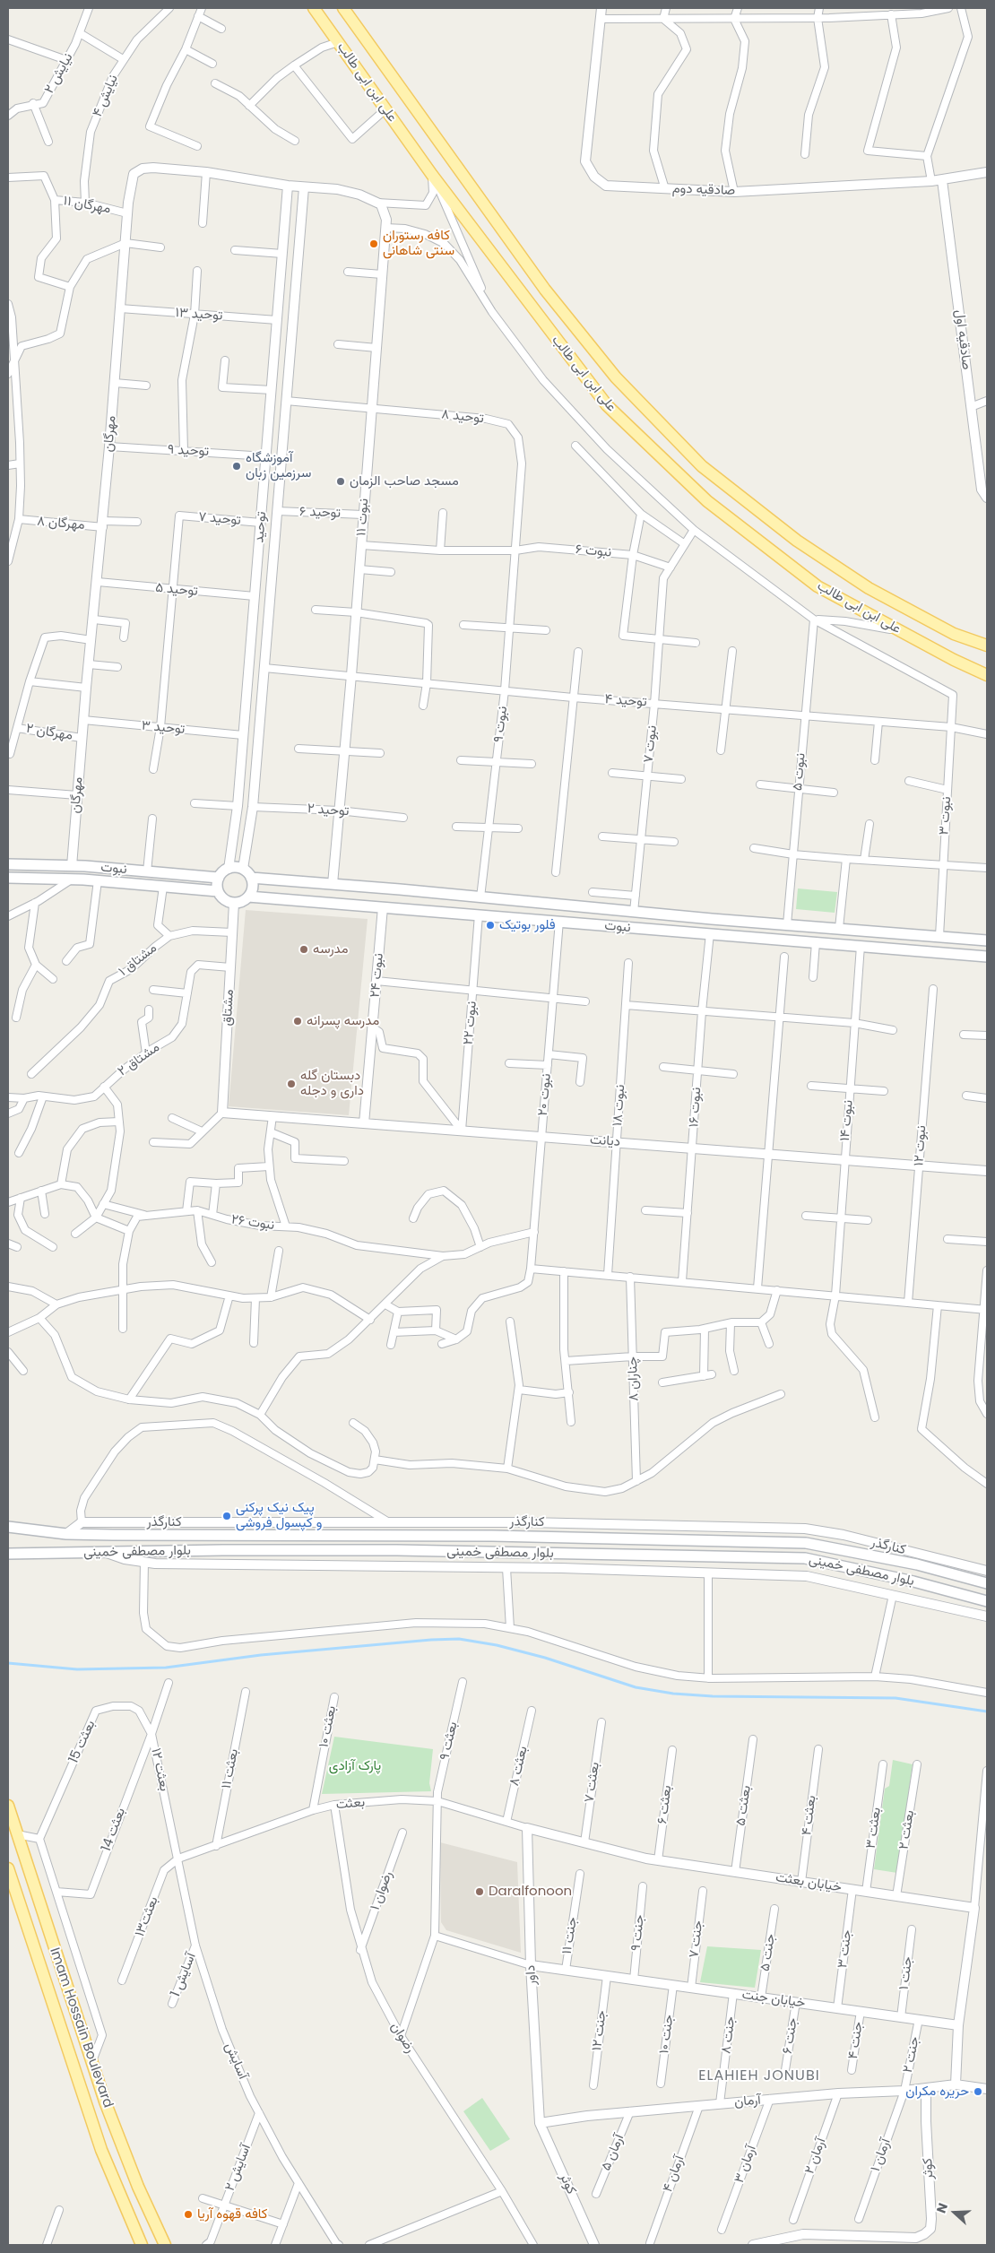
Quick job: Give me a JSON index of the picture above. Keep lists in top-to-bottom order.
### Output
{
  "streets": {
    "main road": [
      "علی ابن ابی طالب",
      "نبوت",
      "بلوار مصطفی خمینی",
      "Imam Hossain Boulevard"
    ],
    "street": [
      "نیایش ۲",
      "نیایش ۴",
      "صادقیه دوم",
      "مهرگان ۱۱",
      "توحید ۱۳",
      "صادقیه اول",
      "توحید ۸",
      "مهرگان",
      "توحید ۹",
      "توحید ۶",
      "نبوت ۱۱",
      "توحید ۷",
      "مهرگان ۸",
      "توحید",
      "نبوت ۶",
      "توحید ۵",
      "توحید ۴",
      "نبوت ۹",
      "توحید ۳",
      "مهرگان ۲",
      "نبوت ۷",
      "نبوت ۵",
      "توحید ۲",
      "نبوت ۳",
      "مشتاق ۱",
      "نبوت ۲۴",
      "مشتاق",
      "نبوت ۲۲",
      "مشتاق ۲",
      "نبوت ۲۰",
      "نبوت ۱۸",
      "نبوت ۱۶",
      "نبوت ۱۴",
      "دیانت",
      "نبوت ۱۲",
      "نبوت ۲۶",
      "چناران ۸",
      "کنارگذر",
      "بعثت ۱۰",
      "بعثت ۹",
      "بعثت 15",
      "بعثت ۸",
      "بعثت ۱۱",
      "بعثت ۱۲",
      "بعثت ۷",
      "بعثت",
      "بعثت ۶",
      "بعثت ۵",
      "بعثت ۴",
      "بعثت ۳",
      "بعثت 14",
      "بعثت ۲",
      "خیابان بعثت",
      "رضوان ۱",
      "بعثت۱۳",
      "جنت ۹",
      "جنت ۱۱",
      "جنت ۷",
      "جنت ۳",
      "جنت ۵",
      "جنت ۱",
      "آسایش 1",
      "داور",
      "خیابان جنت",
      "جنت ۱۲",
      "جنت ۱۰",
      "جنت ۸",
      "جنت ۶",
      "رضوان",
      "جنت ۴",
      "جنت ۲",
      "آسایش",
      "آرمان",
      "آرمان ۵",
      "آرمان ۱",
      "آرمان ۲",
      "آرمان ۳",
      "آسایش ۲",
      "کوثر",
      "آرمان ۴"
    ]
  },
  "crossings": [
    ["نیایش ۴", "مهرگان ۱۱"],
    ["صادقیه دوم", "صادقیه اول"],
    ["مهرگان ۱۱", "مهرگان"],
    ["توحید ۱۳", "مهرگان"],
    ["توحید ۱۳", "توحید"],
    ["توحید ۸", "نبوت ۱۱"],
    ["توحید ۸", "توحید"],
    ["توحید ۸", "نبوت ۶"],
    ["توحید ۸", "نبوت ۹"],
    ["مهرگان", "توحید ۹"],
    ["مهرگان", "مهرگان ۸"],
    ["مهرگان", "توحید"],
    ["مهرگان", "توحید ۵"],
    ["مهرگان", "توحید ۳"],
    ["مهرگان", "مهرگان ۲"],
    ["مهرگان", "نبوت"],
    ["توحید ۹", "توحید"],
    ["توحید ۶", "نبوت ۱۱"],
    ["توحید ۶", "توحید"],
    ["نبوت ۱۱", "نبوت ۶"],
    ["نبوت ۱۱", "توحید ۴"],
    ["نبوت ۱۱", "توحید ۲"],
    ["نبوت ۱۱", "نبوت"],
    ["توحید ۷", "توحید"],
    ["توحید ۷", "توحید ۵"],
    ["توحید", "توحید ۵"],
    ["توحید", "توحید ۴"],
    ["توحید", "توحید ۳"],
    ["توحید", "توحید ۲"],
    ["توحید", "نبوت"],
    ["توحید", "مشتاق"],
    ["نبوت ۶", "نبوت ۹"],
    ["نبوت ۶", "نبوت ۷"],
    ["توحید ۴", "نبوت ۹"],
    ["توحید ۴", "نبوت ۷"],
    ["توحید ۴", "نبوت ۵"],
    ["توحید ۴", "نبوت ۳"],
    ["نبوت ۹", "نبوت"],
    ["نبوت ۷", "نبوت"],
    ["نبوت ۵", "نبوت ۳"],
    ["نبوت ۵", "نبوت"],
    ["نبوت ۳", "نبوت"],
    ["نبوت", "نبوت ۲۴"],
    ["نبوت", "مشتاق"],
    ["نبوت", "نبوت ۲۲"],
    ["نبوت", "نبوت ۲۰"],
    ["نبوت", "نبوت ۱۶"],
    ["نبوت", "نبوت ۱۴"],
    ["مشتاق ۱", "مشتاق"],
    ["نبوت ۲۴", "دیانت"],
    ["مشتاق", "مشتاق ۲"],
    ["مشتاق", "دیانت"],
    ["نبوت ۲۲", "دیانت"],
    ["نبوت ۲۰", "دیانت"],
    ["نبوت ۱۸", "دیانت"],
    ["نبوت ۱۶", "دیانت"],
    ["نبوت ۱۴", "دیانت"],
    ["دیانت", "نبوت ۱۲"],
    ["بعثت ۱۰", "بعثت"],
    ["بعثت ۹", "بعثت"],
    ["بعثت ۹", "رضوان"],
    ["بعثت 15", "بعثت ۱۲"],
    ["بعثت 15", "بعثت 14"],
    ["بعثت ۸", "بعثت"],
    ["بعثت ۱۱", "بعثت"],
    ["بعثت ۱۲", "بعثت"],
    ["بعثت ۱۲", "بعثت 14"],
    ["بعثت ۱۲", "بعثت۱۳"],
    ["بعثت ۱۲", "آسایش"],
    ["بعثت ۷", "خیابان بعثت"],
    ["بعثت", "خیابان بعثت"],
    ["بعثت", "بعثت۱۳"],
    ["بعثت", "داور"],
    ["بعثت", "رضوان"],
    ["بعثت", "آسایش"],
    ["بعثت ۶", "خیابان بعثت"],
    ["بعثت ۵", "خیابان بعثت"],
    ["بعثت ۴", "خیابان بعثت"],
    ["بعثت ۳", "خیابان بعثت"],
    ["بعثت ۲", "خیابان بعثت"],
    ["خیابان بعثت", "جنت ۳"],
    ["خیابان بعثت", "داور"],
    ["رضوان ۱", "رضوان"],
    ["بعثت۱۳", "آسایش"],
    ["جنت ۹", "خیابان جنت"],
    ["جنت ۱۱", "خیابان جنت"],
    ["جنت ۷", "خیابان جنت"],
    ["جنت ۳", "خیابان جنت"],
    ["جنت ۵", "خیابان جنت"],
    ["جنت ۱", "خیابان جنت"],
    ["آسایش 1", "آسایش"],
    ["داور", "خیابان جنت"],
    ["داور", "آرمان"],
    ["داور", "کوثر"],
    ["خیابان جنت", "جنت ۱۲"],
    ["خیابان جنت", "جنت ۱۰"],
    ["خیابان جنت", "جنت ۸"],
    ["خیابان جنت", "جنت ۶"],
    ["خیابان جنت", "جنت ۴"],
    ["خیابان جنت", "جنت ۲"],
    ["جنت ۸", "آرمان"],
    ["جنت ۲", "آرمان"],
    ["جنت ۲", "آرمان ۱"],
    ["آسایش", "آسایش ۲"],
    ["آرمان", "آرمان ۵"],
    ["آرمان", "آرمان ۱"],
    ["آرمان", "آرمان ۲"],
    ["آرمان", "آرمان ۳"],
    ["آرمان", "کوثر"],
    ["آرمان", "آرمان ۴"]
  ],
  "districts": ["ELAHIEH JONUBI"],
  "parks": ["پارک آزادی"],
  "places": [
    "کافه رستوران سنتی شاهانی",
    "آموزشگاه سرزمین زبان",
    "مسجد صاحب الزمان",
    "فلور بوتیک",
    "مدرسه",
    "مدرسه پسرانه",
    "دبستان گله داری و دجله",
    "پیک نیک پرکنی و کپسول فروشی",
    "Daralfonoon",
    "حریره مکران",
    "کافه قهوه آریا"
  ],
  "north": "left"
}
